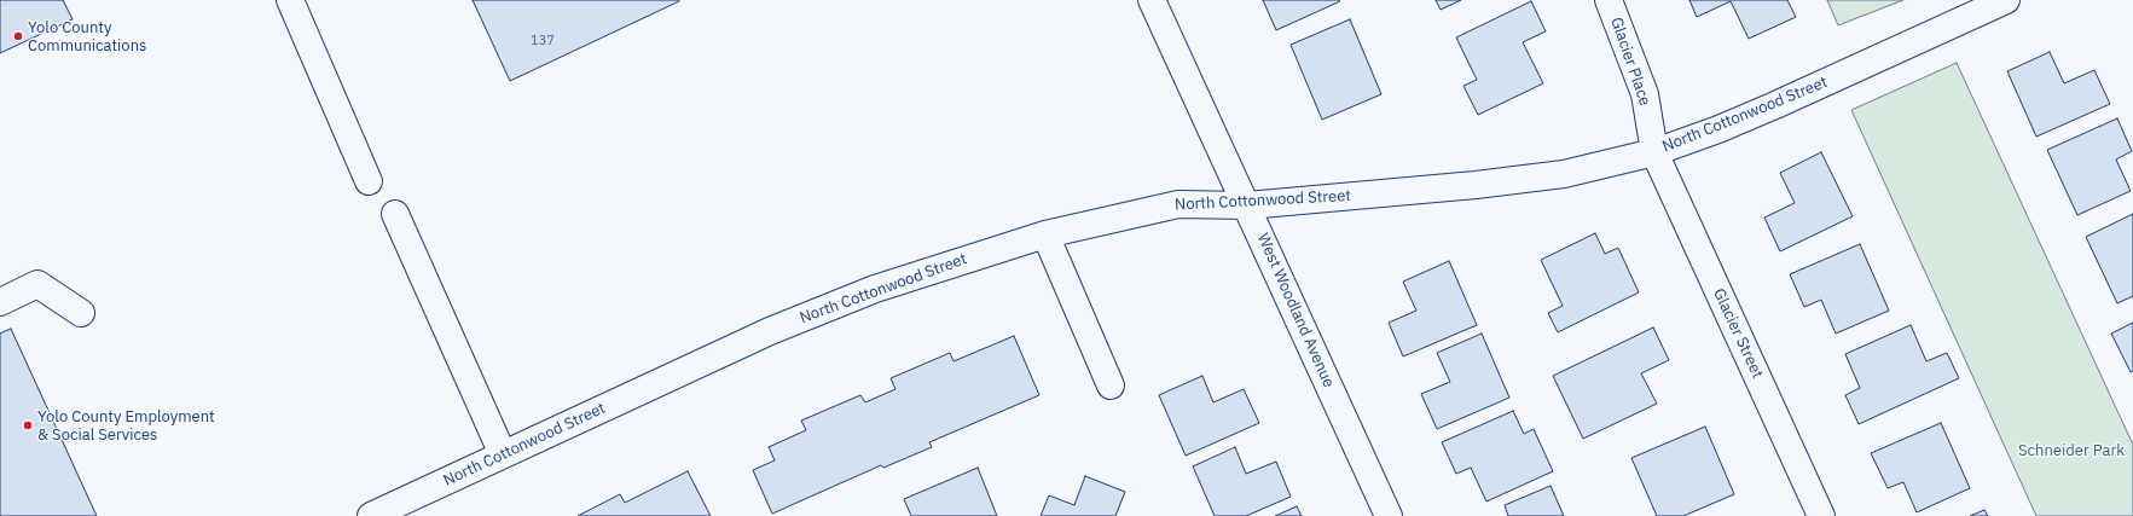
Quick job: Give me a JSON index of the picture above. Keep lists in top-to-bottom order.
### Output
{
  "streets": {
    "street": [
      "Glacier Place",
      "North Cottonwood Street",
      "West Woodland Avenue",
      "Glacier Street"
    ]
  },
  "crossings": [
    ["Glacier Place", "North Cottonwood Street"],
    ["Glacier Place", "Glacier Street"],
    ["North Cottonwood Street", "West Woodland Avenue"],
    ["North Cottonwood Street", "Glacier Street"]
  ],
  "parks": ["Schneider Park"],
  "places": ["Yolo County Communications", "Yolo County Employment & Social Services"],
  "house_numbers": ["137"]
}
